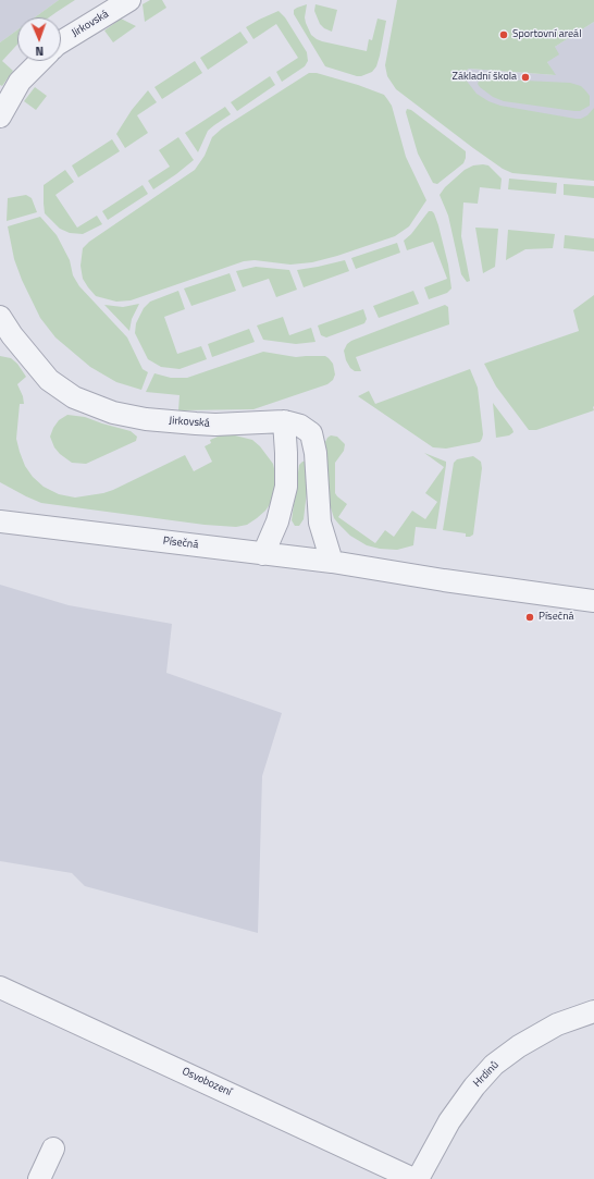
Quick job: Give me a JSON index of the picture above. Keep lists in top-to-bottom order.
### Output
{
  "streets": {
    "street": [
      "Jirkovská",
      "Písečná",
      "Hrdinů",
      "Osvobození"
    ]
  },
  "places": ["Sportovní areál", "Základní škola", "Písečná"],
  "north": "bottom"
}
